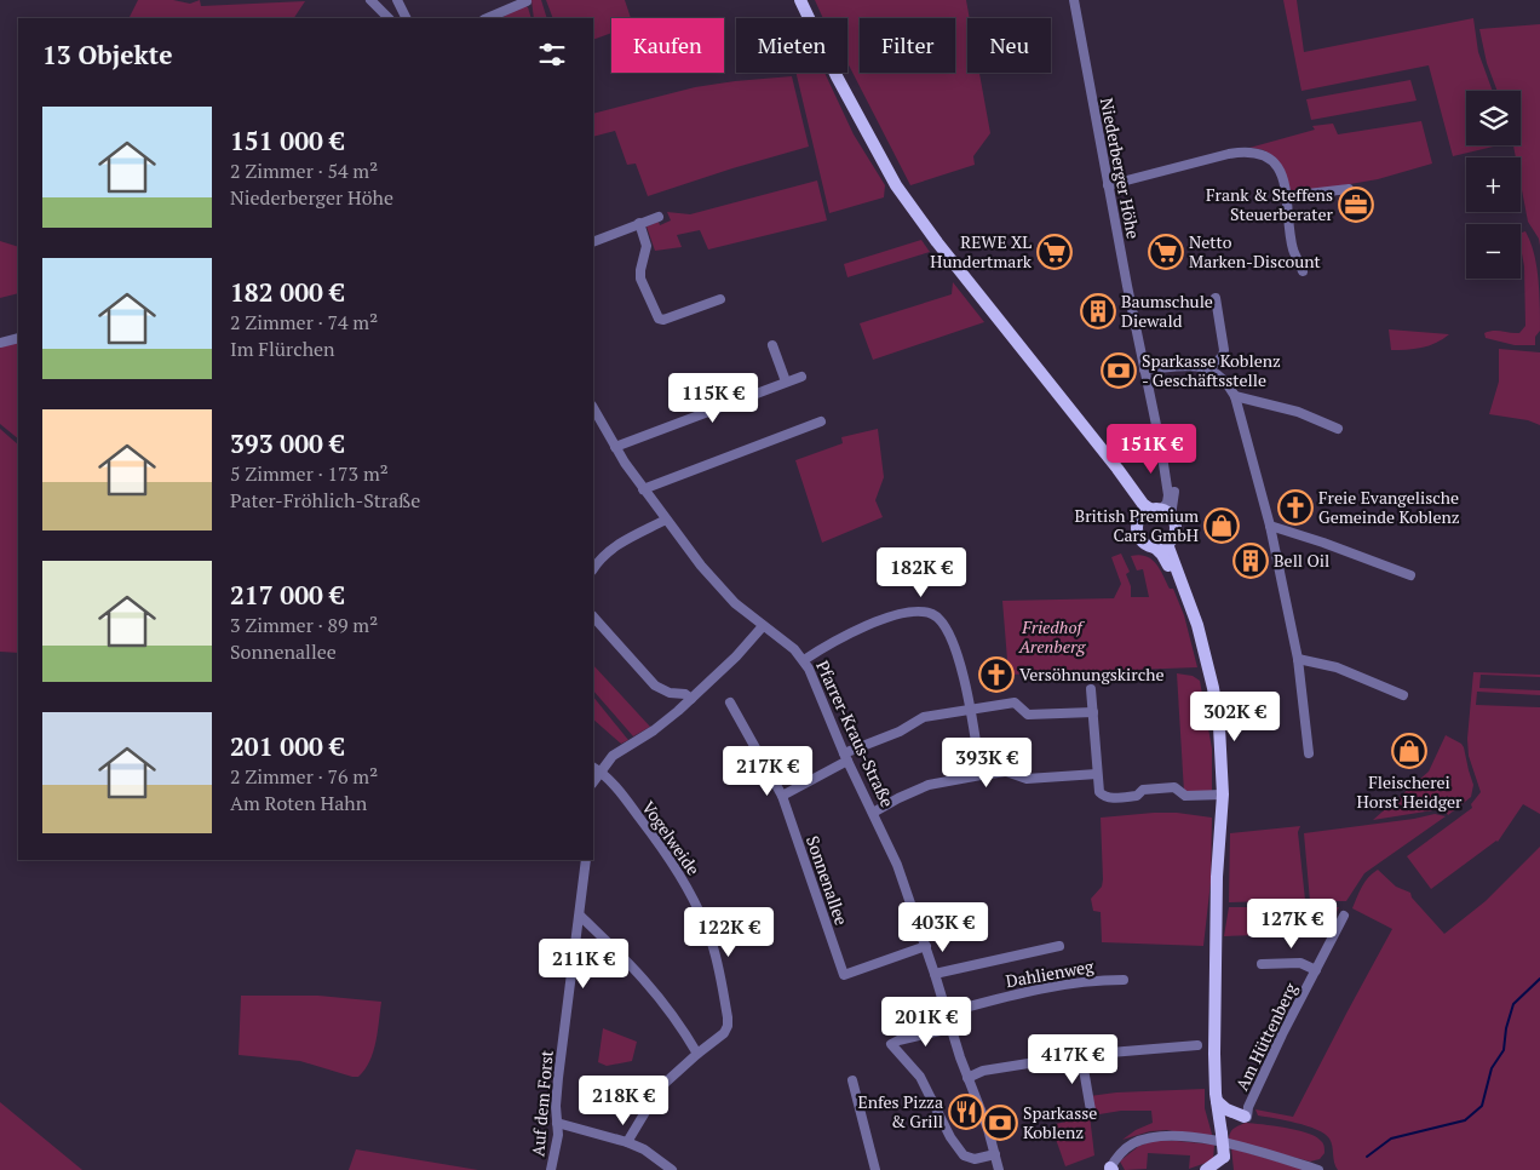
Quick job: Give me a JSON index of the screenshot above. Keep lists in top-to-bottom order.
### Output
{
  "streets": {
    "street": [
      "Niederberger Höhe",
      "Pfarrer-Kraus-Straße",
      "Vogelweide",
      "Sonnenallee",
      "Dahlienweg",
      "Am Hüttenberg",
      "Auf dem Forst"
    ]
  },
  "crossings": [
    ["Pfarrer-Kraus-Straße", "Sonnenallee"],
    ["Pfarrer-Kraus-Straße", "Dahlienweg"]
  ],
  "parks": ["Friedhof Arenberg"],
  "places": {
    "office": ["Frank & Steffens Steuerberater"],
    "supermarket": ["REWE XL Hundertmark", "Netto Marken-Discount"],
    "building": ["Baumschule Diewald", "Bell Oil"],
    "bank": ["Sparkasse Koblenz - Geschäftsstelle", "Sparkasse Koblenz"],
    "church": ["Freie Evangelische Gemeinde Koblenz", "Versöhnungskirche"],
    "shop": ["British Premium Cars GmbH", "Fleischerei Horst Heidger"],
    "restaurant": ["Enfes Pizza & Grill"]
  },
  "page": {
    "chip": [
      "Kaufen",
      "Mieten",
      "Filter",
      "Neu"
    ],
    "heading": "13 Objekte",
    "map_buttons": ["+", "−"],
    "list": [
      {
        "name": "151 000 €",
        "note": "2 Zimmer · 54 m² · Niederberger Höhe"
      },
      {
        "name": "182 000 €",
        "note": "2 Zimmer · 74 m² · Im Flürchen"
      },
      {
        "name": "393 000 €",
        "note": "5 Zimmer · 173 m² · Pater-Fröhlich-Straße"
      },
      {
        "name": "217 000 €",
        "note": "3 Zimmer · 89 m² · Sonnenallee"
      },
      {
        "name": "201 000 €",
        "note": "2 Zimmer · 76 m² · Am Roten Hahn"
      }
    ],
    "price": [
      "115K €",
      "151K €",
      "182K €",
      "302K €",
      "393K €",
      "217K €",
      "127K €",
      "403K €",
      "122K €",
      "211K €",
      "201K €",
      "417K €",
      "218K €"
    ]
  }
}
